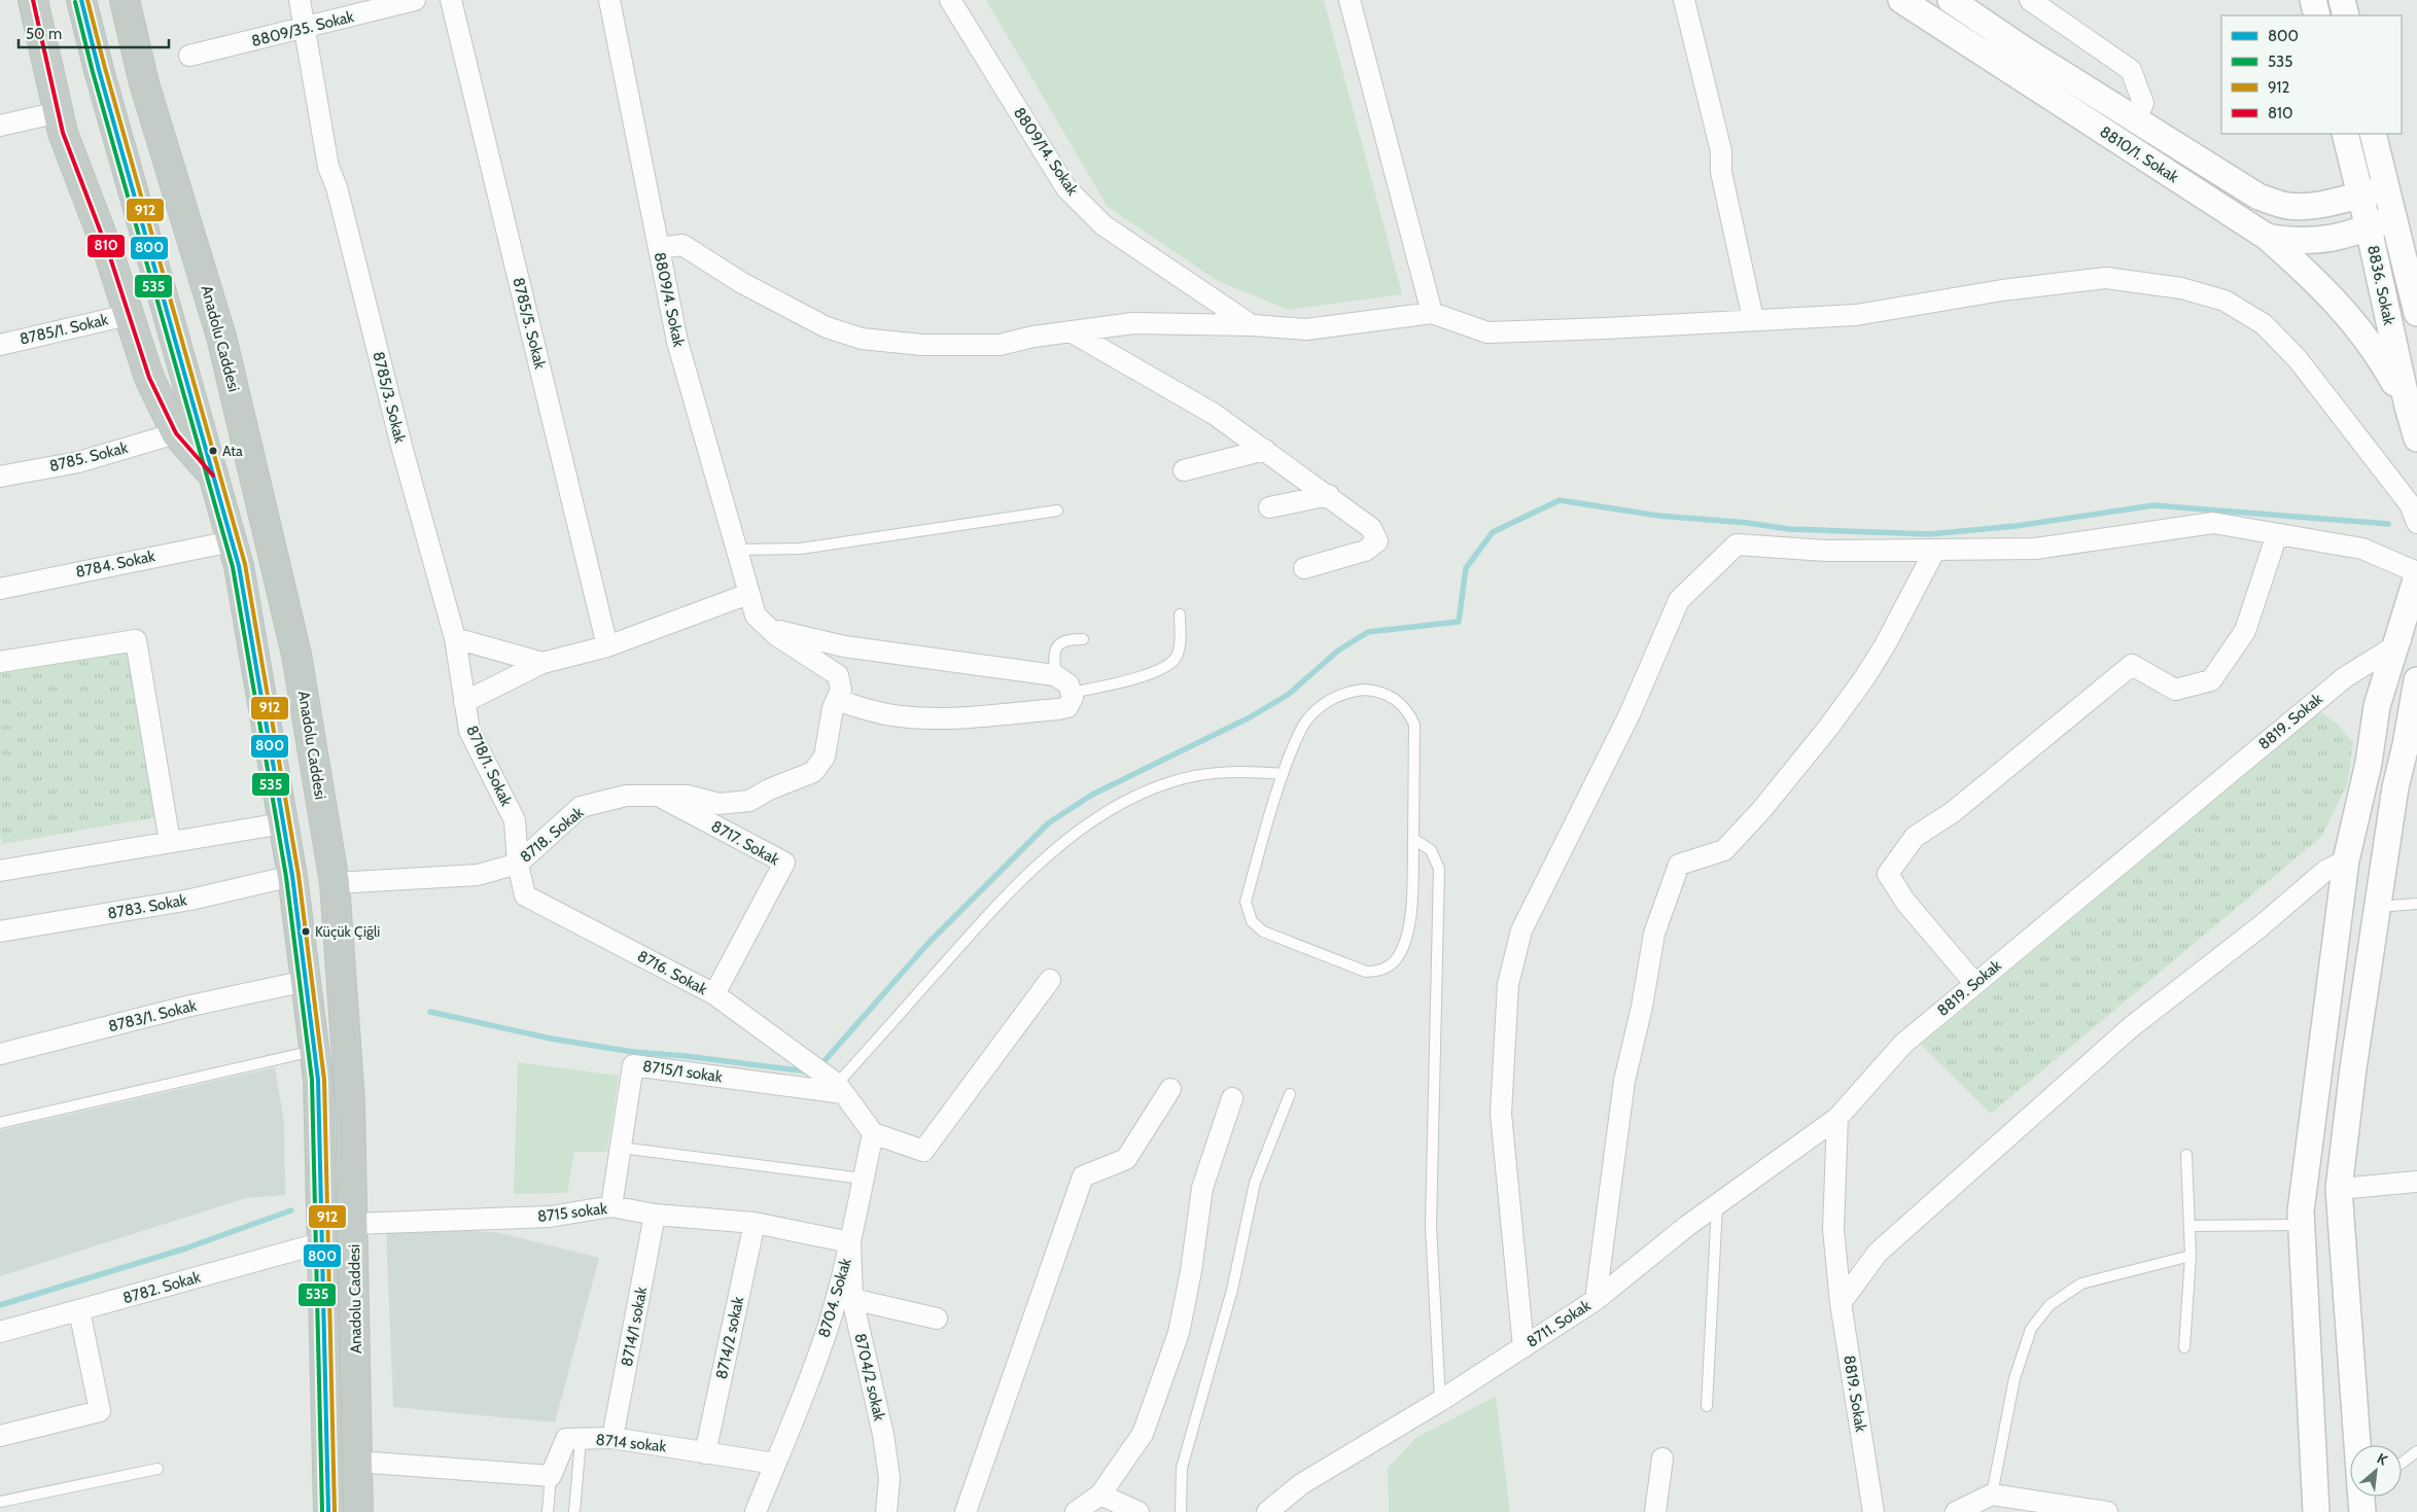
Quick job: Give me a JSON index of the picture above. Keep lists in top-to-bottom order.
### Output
{
  "streets": {
    "highway": ["Anadolu Caddesi"],
    "street": [
      "8809/35. Sokak",
      "8809/14. Sokak",
      "8810/1. Sokak",
      "8836. Sokak",
      "8809/4. Sokak",
      "8785/5. Sokak",
      "8785/1. Sokak",
      "8785/3. Sokak",
      "8785. Sokak",
      "8784. Sokak",
      "8819. Sokak",
      "8718/1. Sokak",
      "8718. Sokak",
      "8717. Sokak",
      "8783. Sokak",
      "8716. Sokak",
      "8783/1. Sokak",
      "8715/1 sokak",
      "8715 sokak",
      "8782. Sokak",
      "8704. Sokak",
      "8711. Sokak",
      "8714/1 sokak",
      "8714/2 sokak",
      "8704/2 sokak",
      "8714 sokak"
    ]
  },
  "crossings": [
    ["8809/35. Sokak", "8785/3. Sokak"],
    ["8810/1. Sokak", "8836. Sokak"],
    ["8809/4. Sokak", "8718. Sokak"],
    ["Anadolu Caddesi", "8784. Sokak"],
    ["Anadolu Caddesi", "8718. Sokak"],
    ["Anadolu Caddesi", "8783. Sokak"],
    ["Anadolu Caddesi", "8783/1. Sokak"],
    ["Anadolu Caddesi", "8715 sokak"],
    ["Anadolu Caddesi", "8782. Sokak"],
    ["8785/3. Sokak", "8718/1. Sokak"],
    ["8819. Sokak", "8711. Sokak"],
    ["8718/1. Sokak", "8718. Sokak"],
    ["8718/1. Sokak", "8716. Sokak"],
    ["8718. Sokak", "8717. Sokak"],
    ["8718. Sokak", "8716. Sokak"],
    ["8717. Sokak", "8716. Sokak"],
    ["8716. Sokak", "8715/1 sokak"],
    ["8715/1 sokak", "8715 sokak"],
    ["8715 sokak", "8704. Sokak"],
    ["8715 sokak", "8714/1 sokak"],
    ["8715 sokak", "8714/2 sokak"],
    ["8715 sokak", "8704/2 sokak"],
    ["8704. Sokak", "8704/2 sokak"],
    ["8704. Sokak", "8714 sokak"],
    ["8714/1 sokak", "8714 sokak"],
    ["8714/2 sokak", "8714 sokak"]
  ],
  "places": ["Ata", "Küçük Çiğli"],
  "lines": [
    "transit line 800",
    "transit line 912",
    "transit line 810",
    "transit line 535"
  ],
  "legend": [
    "800",
    "535",
    "912",
    "810"
  ],
  "scale_bar": "50 m",
  "north": "top right"
}
